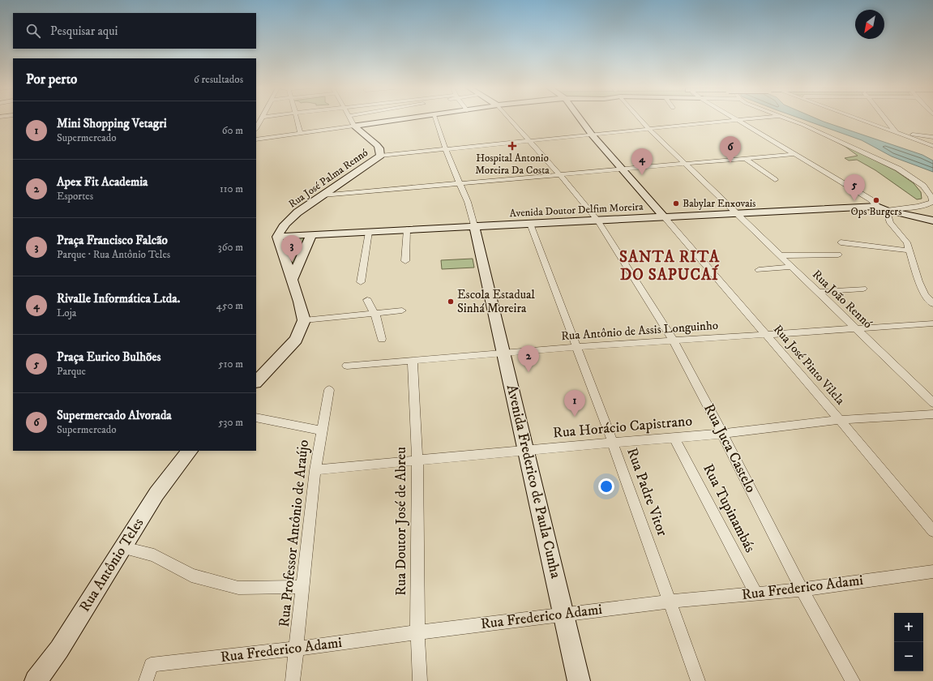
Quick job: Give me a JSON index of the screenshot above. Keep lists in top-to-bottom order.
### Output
{
  "streets": {
    "main road": [
      "Rua José Palma Rennó",
      "Avenida Doutor Delfim Moreira",
      "Avenida Frederico de Paula Cunha",
      "Rua Antônio Teles"
    ],
    "street": [
      "Rua João Rennó",
      "Rua Antônio de Assis Longuinho",
      "Rua José Pinto Vilela",
      "Rua Horácio Capistrano",
      "Rua Juca Castelo",
      "Rua Padre Vitor",
      "Rua Tupinambás",
      "Rua Doutor José de Abreu",
      "Rua Professor Antônio de Araújo",
      "Rua Frederico Adami"
    ]
  },
  "crossings": [
    ["Rua José Palma Rennó", "Avenida Doutor Delfim Moreira"],
    ["Avenida Doutor Delfim Moreira", "Rua João Rennó"],
    ["Avenida Doutor Delfim Moreira", "Rua José Pinto Vilela"],
    ["Avenida Doutor Delfim Moreira", "Rua Juca Castelo"],
    ["Avenida Doutor Delfim Moreira", "Avenida Frederico de Paula Cunha"],
    ["Avenida Doutor Delfim Moreira", "Rua Padre Vitor"],
    ["Rua João Rennó", "Rua Antônio de Assis Longuinho"],
    ["Rua Antônio de Assis Longuinho", "Rua José Pinto Vilela"],
    ["Rua Antônio de Assis Longuinho", "Rua Juca Castelo"],
    ["Rua Antônio de Assis Longuinho", "Avenida Frederico de Paula Cunha"],
    ["Rua Antônio de Assis Longuinho", "Rua Padre Vitor"],
    ["Rua Antônio de Assis Longuinho", "Rua Doutor José de Abreu"],
    ["Rua José Pinto Vilela", "Rua Horácio Capistrano"],
    ["Rua Horácio Capistrano", "Rua Juca Castelo"],
    ["Rua Horácio Capistrano", "Avenida Frederico de Paula Cunha"],
    ["Rua Horácio Capistrano", "Rua Padre Vitor"],
    ["Rua Horácio Capistrano", "Rua Tupinambás"],
    ["Rua Horácio Capistrano", "Rua Doutor José de Abreu"],
    ["Rua Horácio Capistrano", "Rua Professor Antônio de Araújo"],
    ["Rua Juca Castelo", "Rua Frederico Adami"],
    ["Avenida Frederico de Paula Cunha", "Rua Frederico Adami"],
    ["Rua Padre Vitor", "Rua Frederico Adami"],
    ["Rua Tupinambás", "Rua Frederico Adami"],
    ["Rua Doutor José de Abreu", "Rua Frederico Adami"],
    ["Rua Professor Antônio de Araújo", "Rua Frederico Adami"]
  ],
  "districts": ["SANTA RITA DO SAPUCAÍ"],
  "places": {
    "health": ["Hospital Antonio Moreira Da Costa"],
    "other": ["Ops Burgers", "Babylar Enxovais", "Escola Estadual Sinhá Moreira"]
  },
  "north": "bottom left",
  "page": {
    "search": "Pesquisar aqui",
    "heading": ["Por perto", "6 resultados"],
    "list": [
      {
        "mark": "1",
        "name": "Mini Shopping Vetagri",
        "note": "Supermercado",
        "value": "60 m"
      },
      {
        "mark": "2",
        "name": "Apex Fit Academia",
        "note": "Esportes",
        "value": "110 m"
      },
      {
        "mark": "3",
        "name": "Praça Francisco Falcão",
        "note": "Parque · Rua Antônio Teles",
        "value": "360 m"
      },
      {
        "mark": "4",
        "name": "Rivalle Informática Ltda.",
        "note": "Loja",
        "value": "450 m"
      },
      {
        "mark": "5",
        "name": "Praça Eurico Bulhões",
        "note": "Parque",
        "value": "510 m"
      },
      {
        "mark": "6",
        "name": "Supermercado Alvorada",
        "note": "Supermercado",
        "value": "530 m"
      }
    ],
    "pins": [
      "6",
      "4",
      "5",
      "3",
      "2",
      "1"
    ],
    "map_buttons": ["+", "−"]
  }
}
